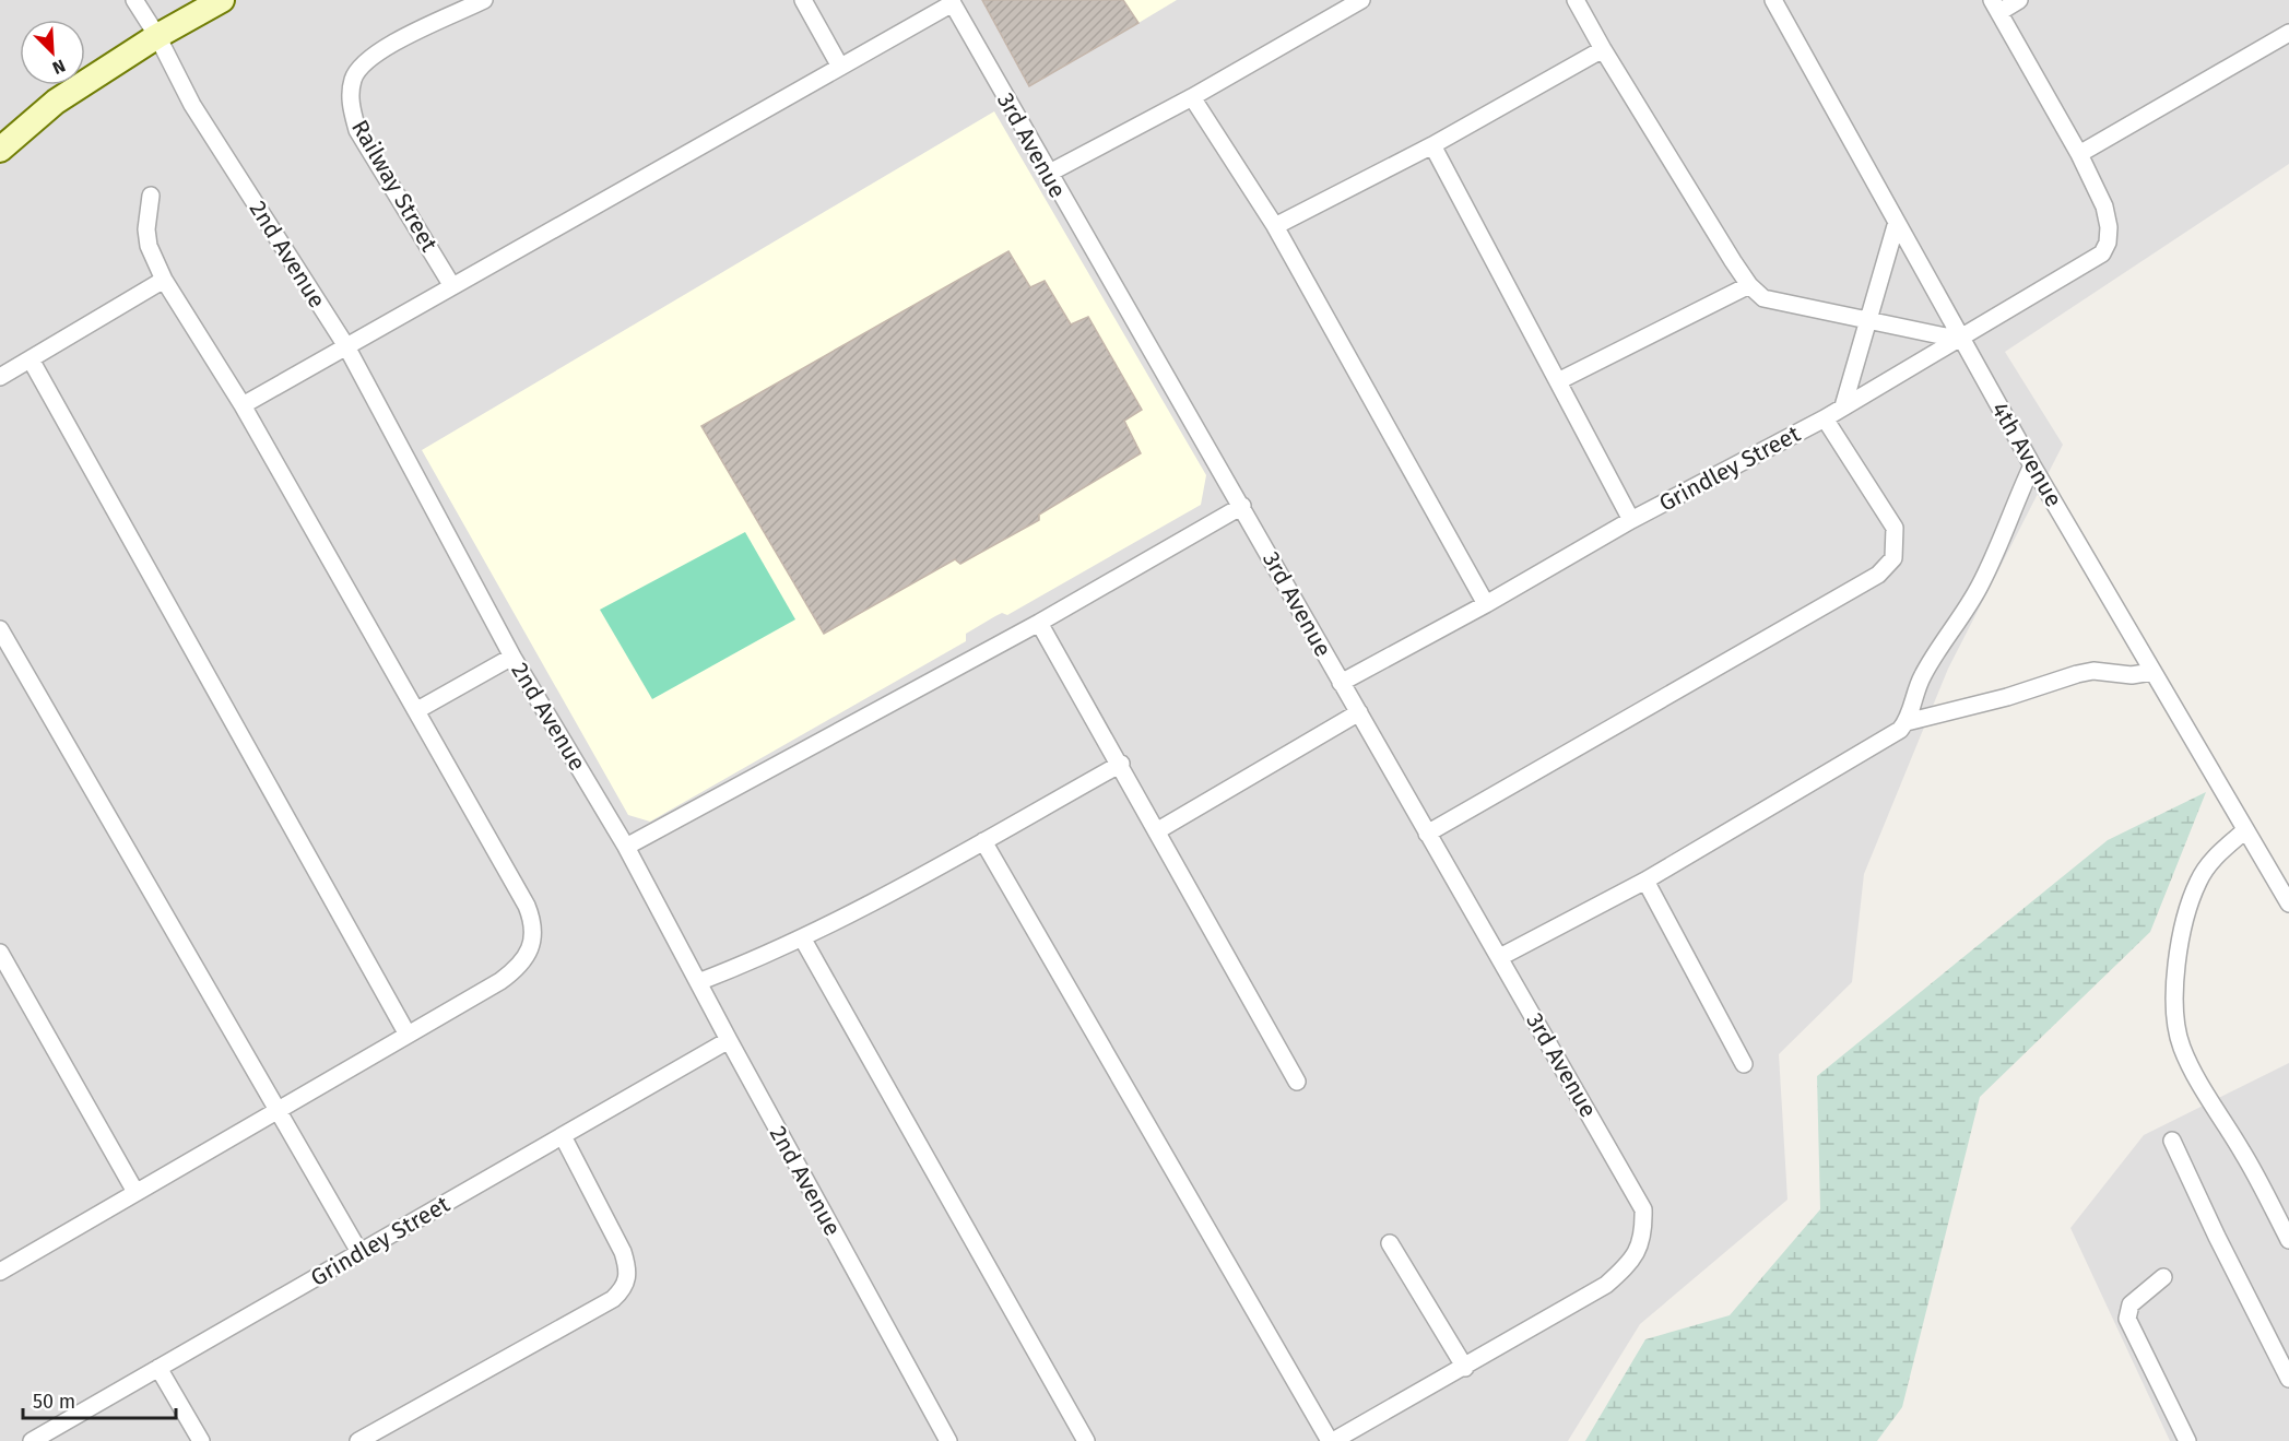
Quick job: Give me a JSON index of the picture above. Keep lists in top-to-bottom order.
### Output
{
  "streets": {
    "street": [
      "3rd Avenue",
      "Railway Street",
      "2nd Avenue",
      "4th Avenue",
      "Grindley Street"
    ]
  },
  "crossings": [
    ["3rd Avenue", "Grindley Street"],
    ["2nd Avenue", "Grindley Street"],
    ["4th Avenue", "Grindley Street"]
  ],
  "scale_bar": "50 m",
  "north": "bottom right"
}
